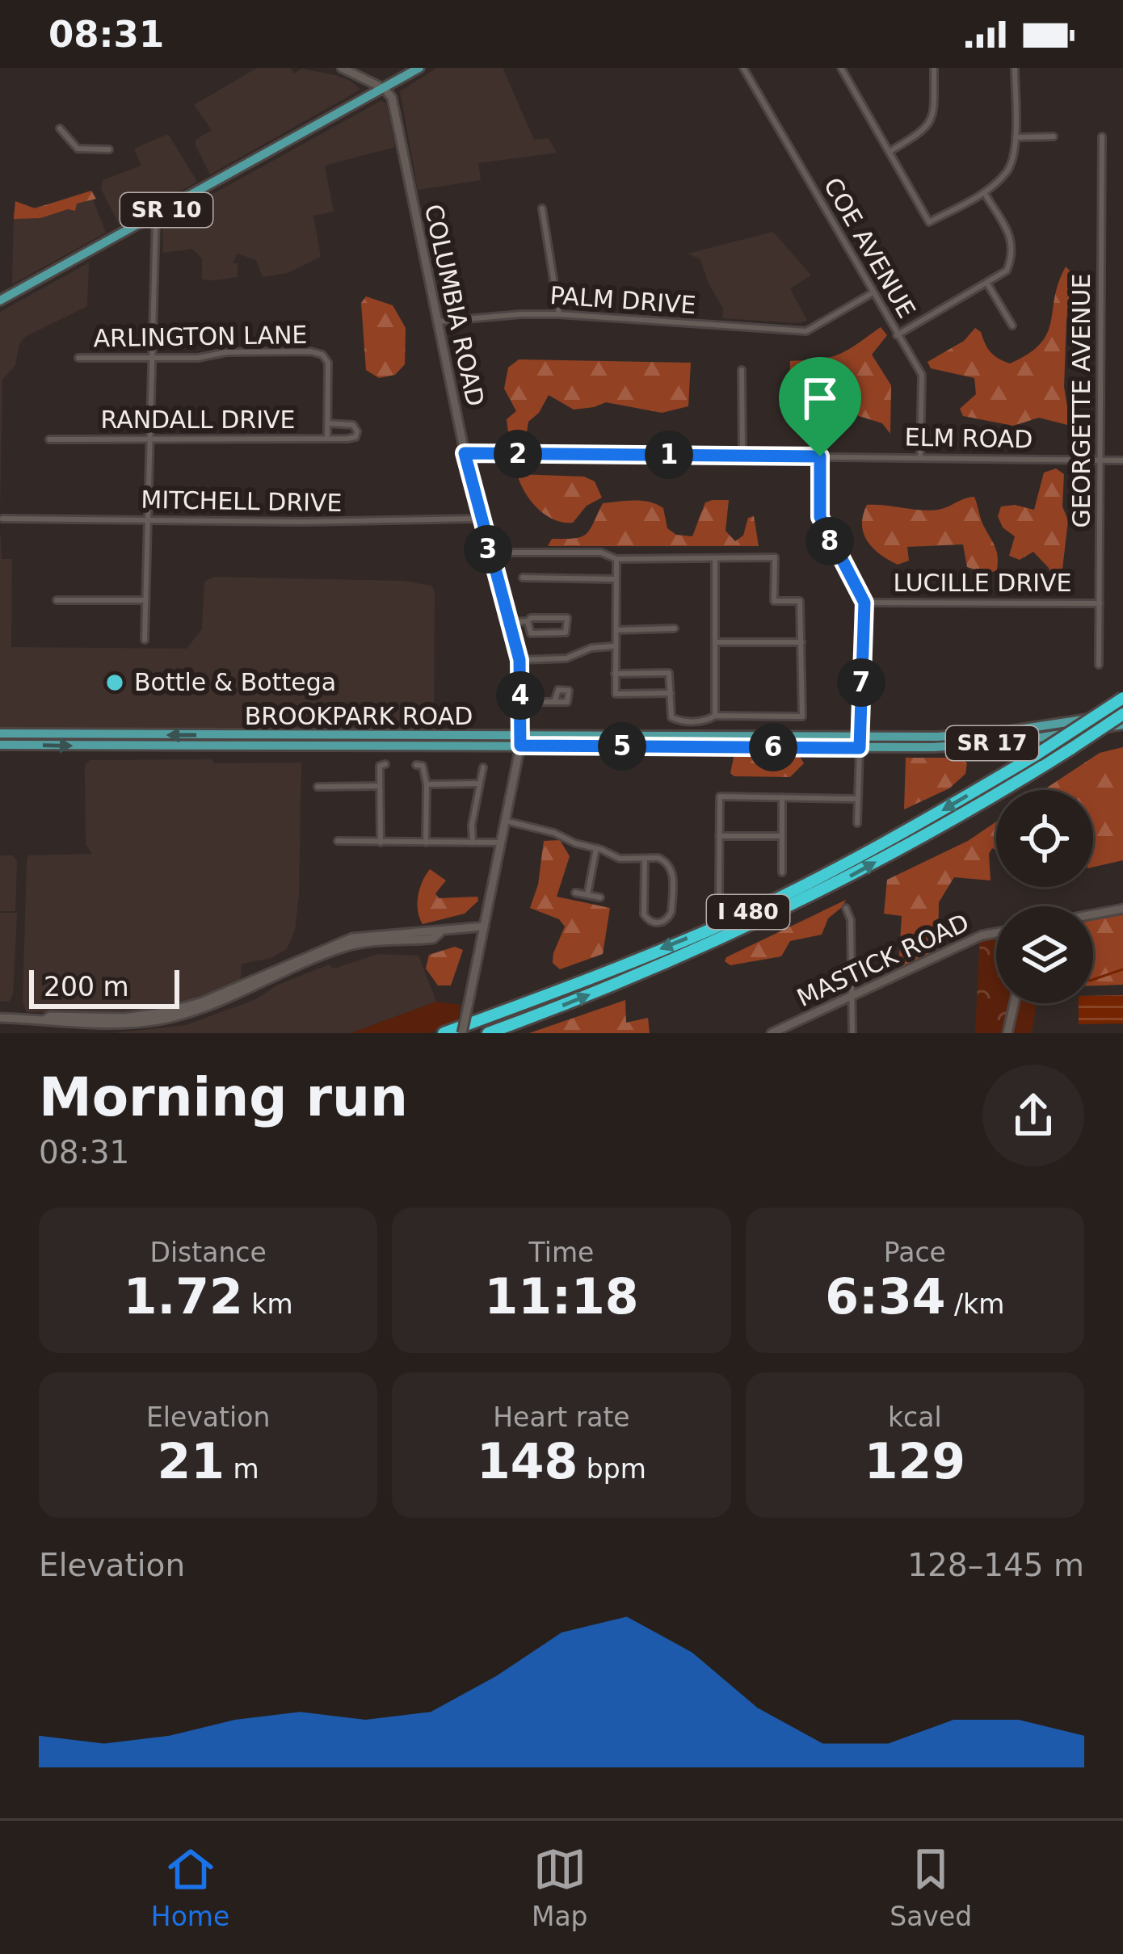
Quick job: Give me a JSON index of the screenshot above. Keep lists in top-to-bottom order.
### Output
{
  "streets": {
    "highway": ["I 480"],
    "main road": ["SR 10", "BROOKPARK ROAD", "SR 17"],
    "street": [
      "COE AVENUE",
      "PALM DRIVE",
      "COLUMBIA ROAD",
      "ARLINGTON LANE",
      "GEORGETTE AVENUE",
      "RANDALL DRIVE",
      "ELM ROAD",
      "MITCHELL DRIVE",
      "LUCILLE DRIVE",
      "MASTICK ROAD"
    ]
  },
  "crossings": [
    ["SR 10", "COLUMBIA ROAD"],
    ["COE AVENUE", "PALM DRIVE"],
    ["COE AVENUE", "ELM ROAD"],
    ["PALM DRIVE", "COLUMBIA ROAD"],
    ["COLUMBIA ROAD", "ELM ROAD"],
    ["COLUMBIA ROAD", "MITCHELL DRIVE"],
    ["COLUMBIA ROAD", "BROOKPARK ROAD"],
    ["ARLINGTON LANE", "RANDALL DRIVE"],
    ["GEORGETTE AVENUE", "ELM ROAD"],
    ["GEORGETTE AVENUE", "LUCILLE DRIVE"],
    ["BROOKPARK ROAD", "I 480"]
  ],
  "places": ["Bottle & Bottega"],
  "scale_bar": "200 m",
  "page": {
    "status": "08:31",
    "pins": [
      "2",
      "1",
      "8",
      "3",
      "7",
      "4",
      "5",
      "6"
    ],
    "scale": "200 m",
    "heading": ["Morning run", "08:31"],
    "stats": [
      ["Distance", "1.72 km"],
      ["Time", "11:18"],
      ["Pace", "6:34 /km"],
      ["Elevation", "21 m"],
      ["Heart rate", "148 bpm"],
      ["kcal", "129"]
    ],
    "chart": ["Elevation", "128–145 m"],
    "tabs": ["Home", "Map", "Saved"]
  }
}
